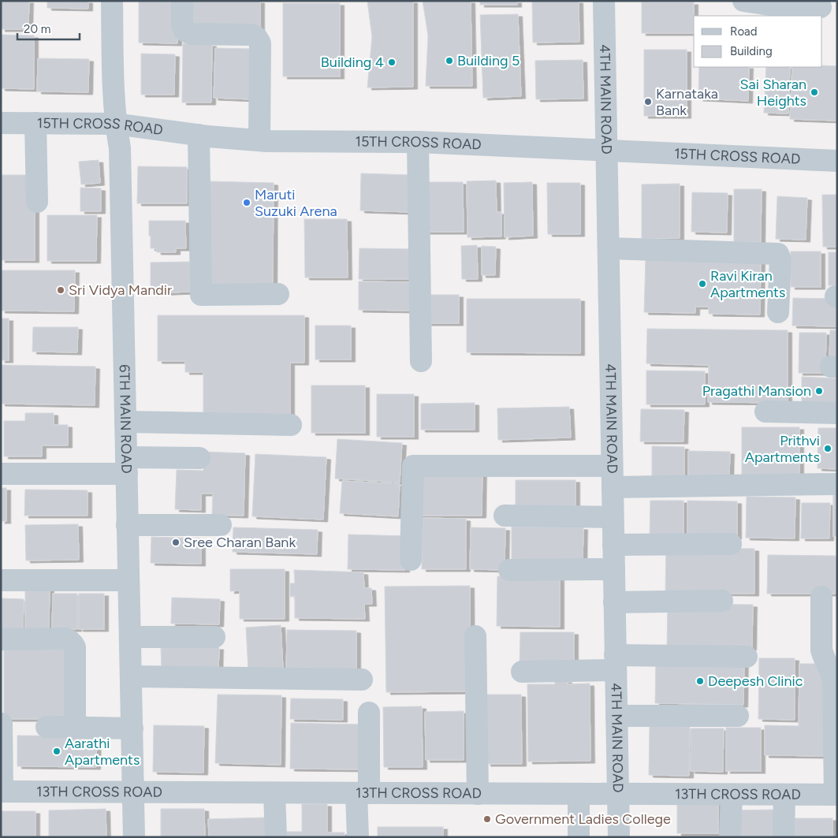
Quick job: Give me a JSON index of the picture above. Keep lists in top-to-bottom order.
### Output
{
  "streets": {
    "street": [
      "4TH MAIN ROAD",
      "15TH CROSS ROAD",
      "6TH MAIN ROAD",
      "13TH CROSS ROAD"
    ]
  },
  "crossings": [
    ["4TH MAIN ROAD", "15TH CROSS ROAD"],
    ["4TH MAIN ROAD", "13TH CROSS ROAD"],
    ["15TH CROSS ROAD", "6TH MAIN ROAD"],
    ["6TH MAIN ROAD", "13TH CROSS ROAD"]
  ],
  "places": [
    "Building 5",
    "Building 4",
    "Sai Sharan Heights",
    "Karnataka Bank",
    "Maruti Suzuki Arena",
    "Ravi Kiran Apartments",
    "Sri Vidya Mandir",
    "Pragathi Mansion",
    "Prithvi Apartments",
    "Sree Charan Bank",
    "Deepesh Clinic",
    "Aarathi Apartments",
    "Government Ladies College"
  ],
  "legend": ["Road", "Building"],
  "scale_bar": "20 m"
}
